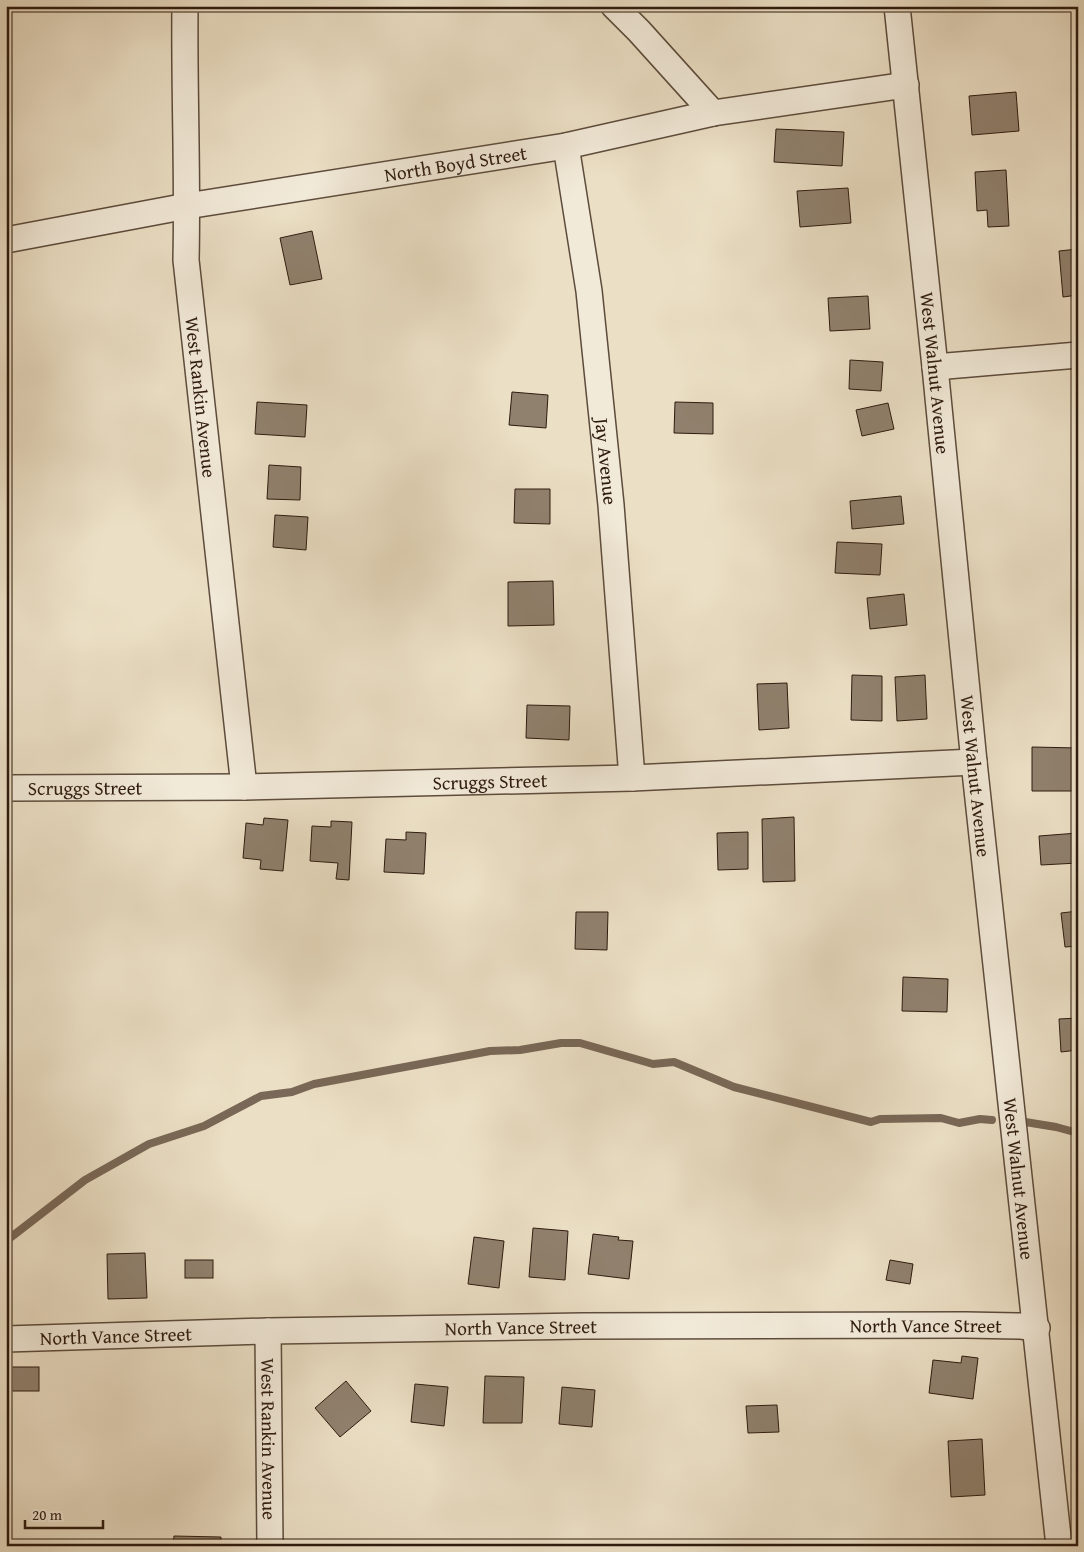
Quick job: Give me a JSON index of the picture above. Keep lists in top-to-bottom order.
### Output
{
  "streets": {
    "street": [
      "North Boyd Street",
      "West Walnut Avenue",
      "West Rankin Avenue",
      "Jay Avenue",
      "Scruggs Street",
      "North Vance Street"
    ]
  },
  "crossings": [
    ["North Boyd Street", "West Walnut Avenue"],
    ["North Boyd Street", "West Rankin Avenue"],
    ["North Boyd Street", "Jay Avenue"],
    ["West Walnut Avenue", "Scruggs Street"],
    ["West Walnut Avenue", "North Vance Street"],
    ["West Rankin Avenue", "Scruggs Street"],
    ["West Rankin Avenue", "North Vance Street"],
    ["Jay Avenue", "Scruggs Street"]
  ],
  "scale_bar": "20 m"
}
